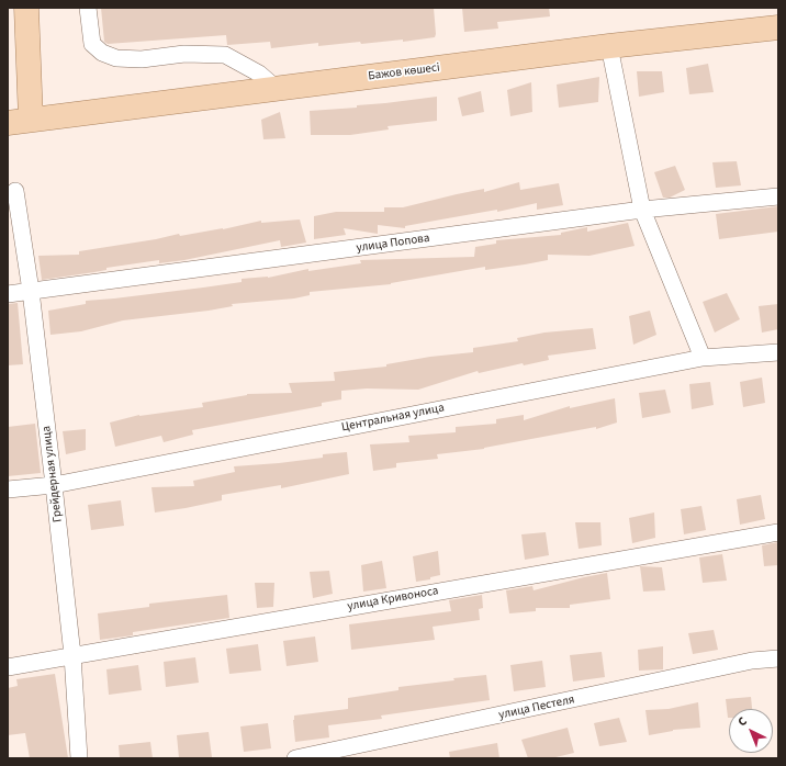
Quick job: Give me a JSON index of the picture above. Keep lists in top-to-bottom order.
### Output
{
  "streets": {
    "main road": ["Бажов көшесі"],
    "street": [
      "улица Попова",
      "Центральная улица",
      "Грейдерная улица",
      "улица Кривоноса",
      "улица Пестеля"
    ]
  },
  "crossings": [
    ["улица Попова", "Грейдерная улица"],
    ["Центральная улица", "Грейдерная улица"],
    ["Грейдерная улица", "улица Кривоноса"]
  ],
  "north": "top left"
}
